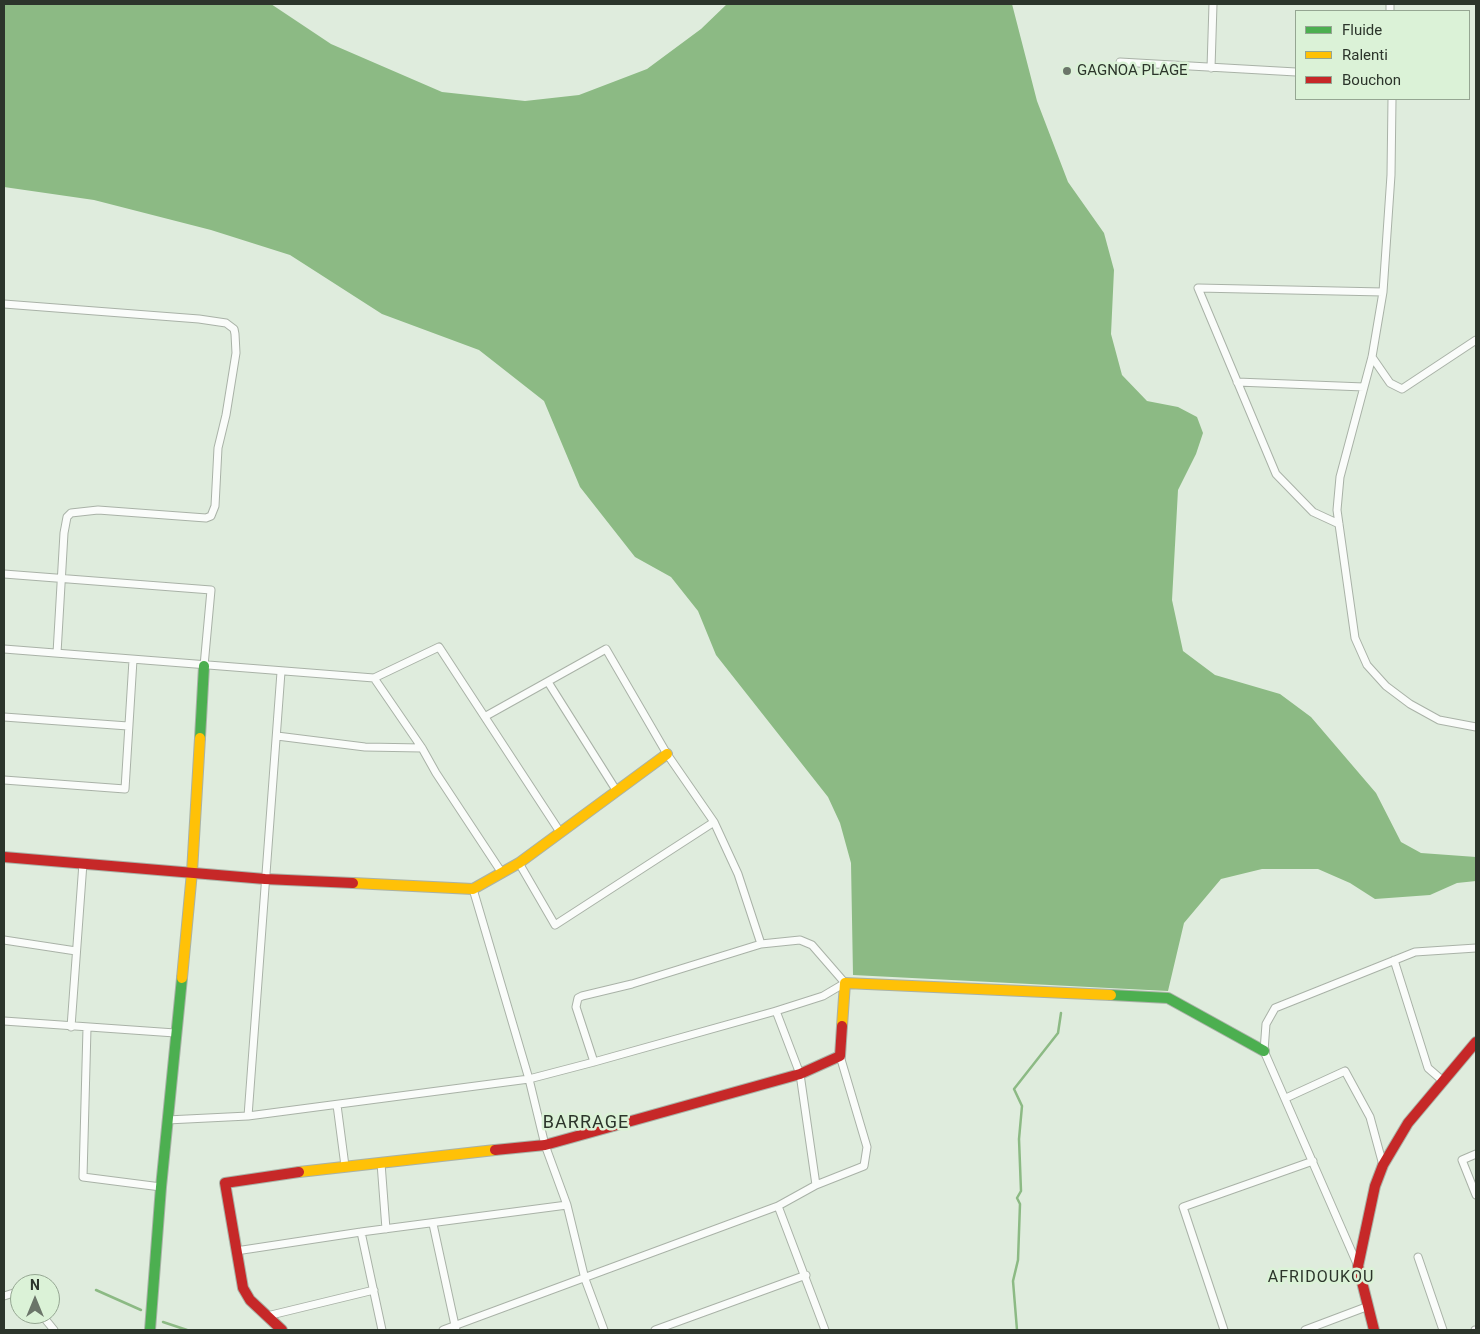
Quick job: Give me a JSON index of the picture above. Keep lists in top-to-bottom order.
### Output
{
  "districts": ["BARRAGE", "AFRIDOUKOU"],
  "places": ["GAGNOA PLAGE"],
  "legend": ["Fluide", "Ralenti", "Bouchon"],
  "north": "top"
}
